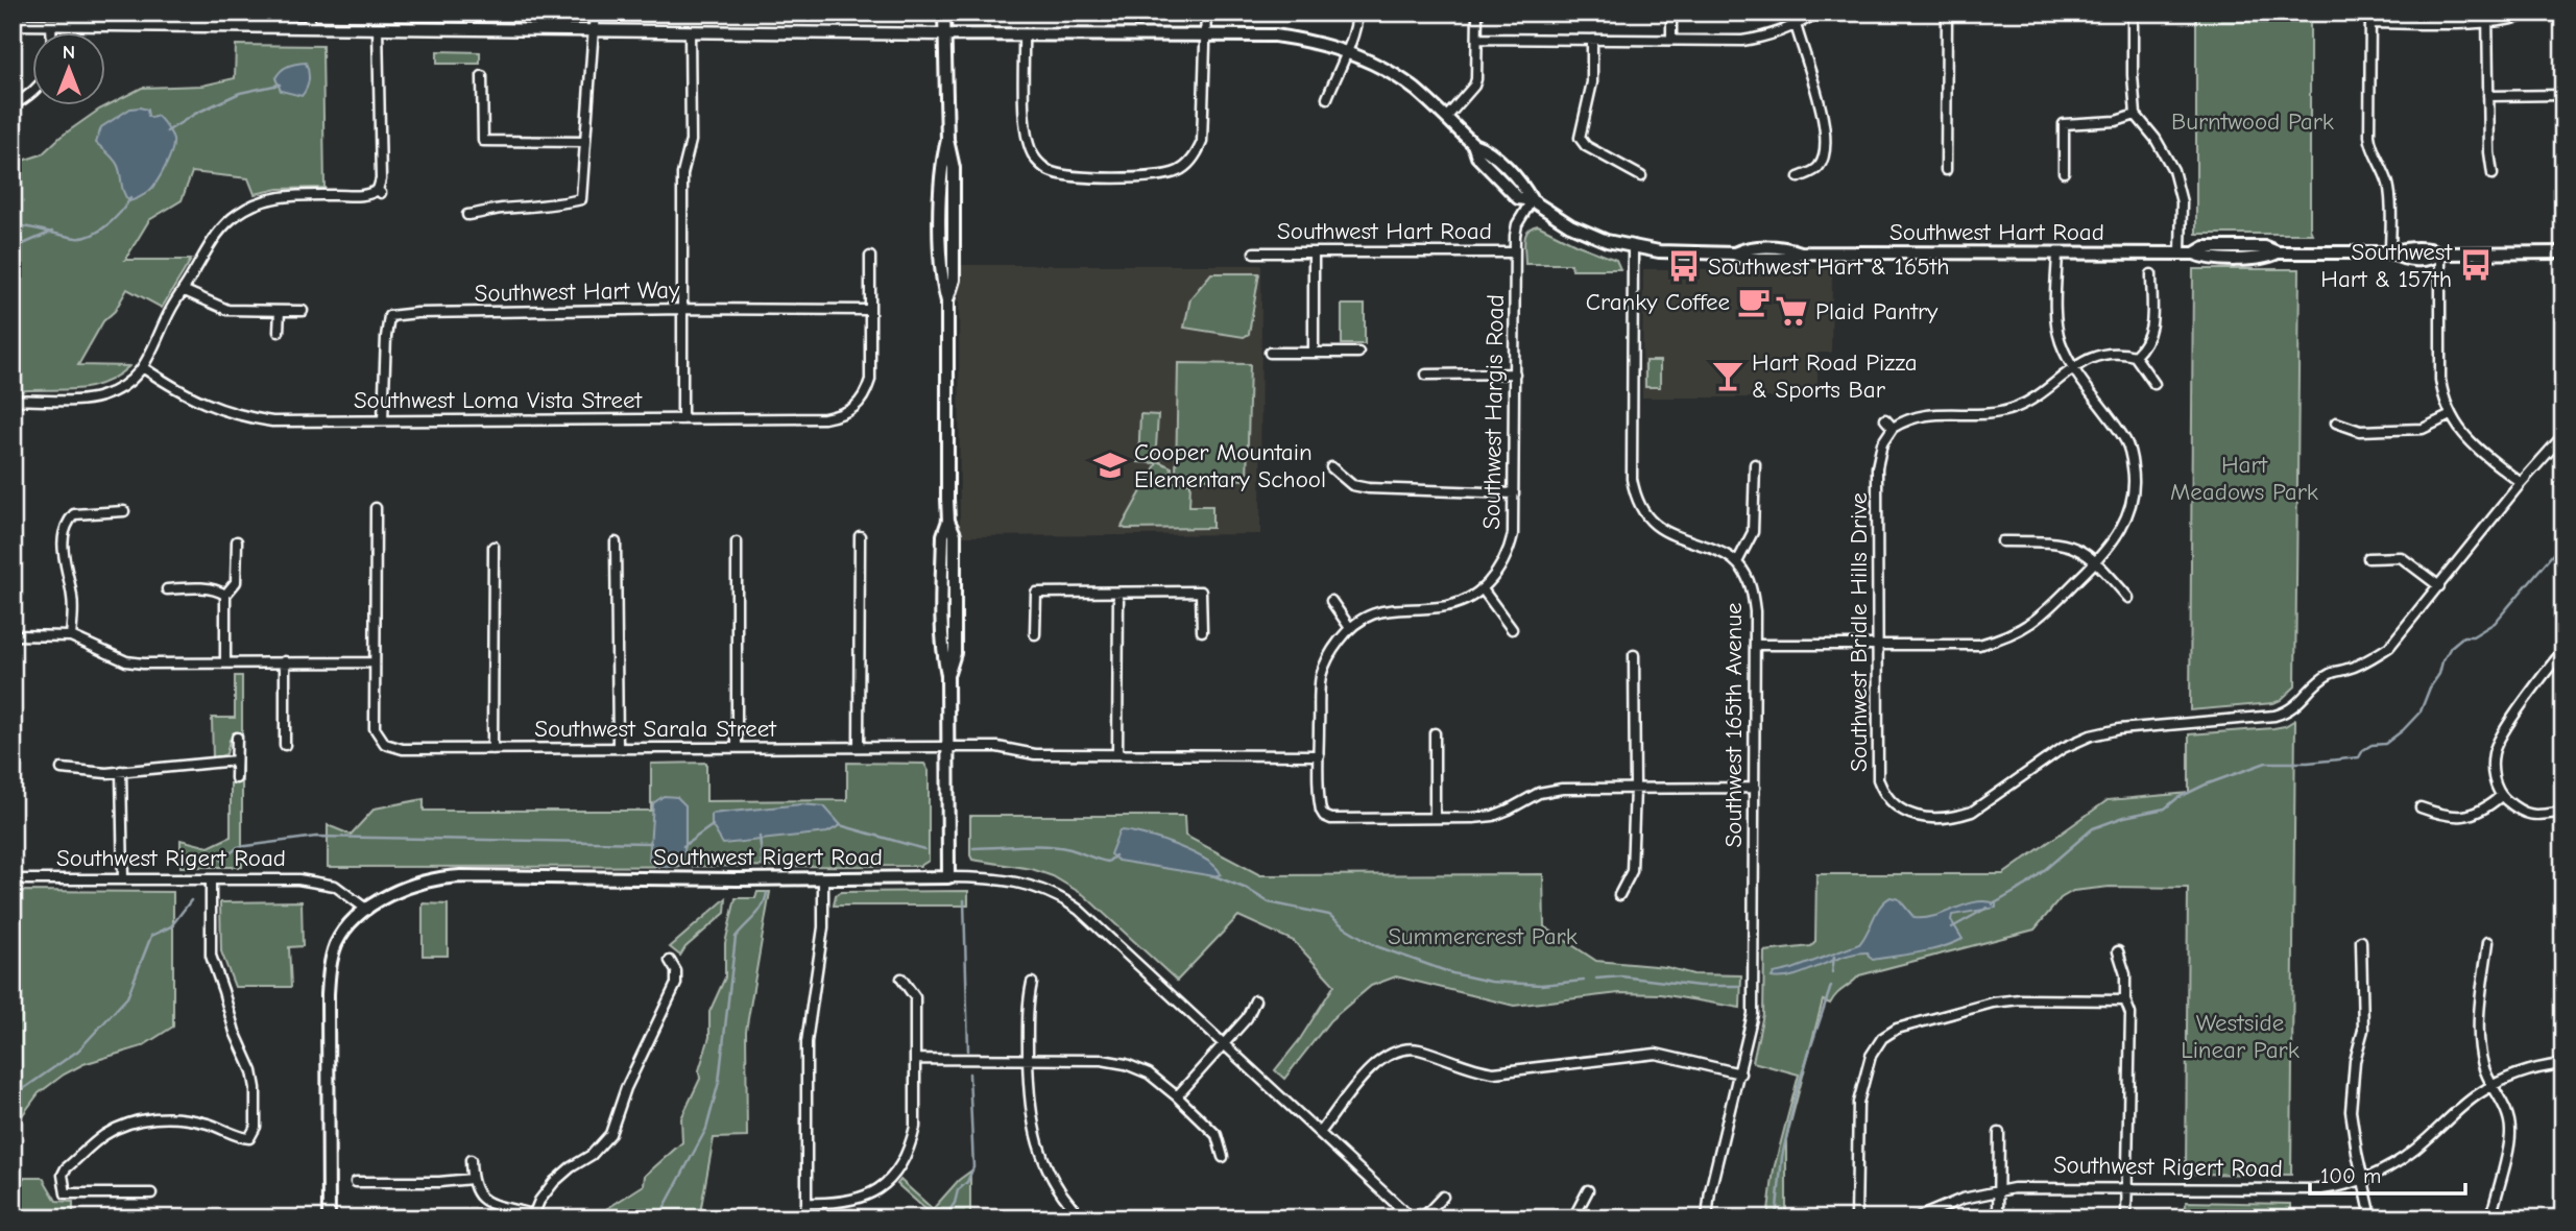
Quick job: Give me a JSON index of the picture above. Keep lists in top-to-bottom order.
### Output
{
  "streets": {
    "main road": ["Southwest Hart Road", "Southwest Rigert Road"],
    "street": [
      "Southwest Hart Way",
      "Southwest Loma Vista Street",
      "Southwest Hargis Road",
      "Southwest Bridle Hills Drive",
      "Southwest 165th Avenue",
      "Southwest Sarala Street"
    ]
  },
  "crossings": [
    ["Southwest Hart Road", "Southwest Hargis Road"],
    ["Southwest Hart Way", "Southwest Loma Vista Street"],
    ["Southwest Hargis Road", "Southwest 165th Avenue"],
    ["Southwest Hargis Road", "Southwest Sarala Street"]
  ],
  "parks": [
    "Burntwood Park",
    "Hart Meadows Park",
    "Summercrest Park",
    "Westside Linear Park"
  ],
  "places": {
    "bus stop": ["Southwest Hart & 157th", "Southwest Hart & 165th"],
    "cafe": ["Cranky Coffee"],
    "supermarket": ["Plaid Pantry"],
    "bar": ["Hart Road Pizza & Sports Bar"],
    "school or university": ["Cooper Mountain Elementary School"]
  },
  "scale_bar": "100 m",
  "north": "top"
}
